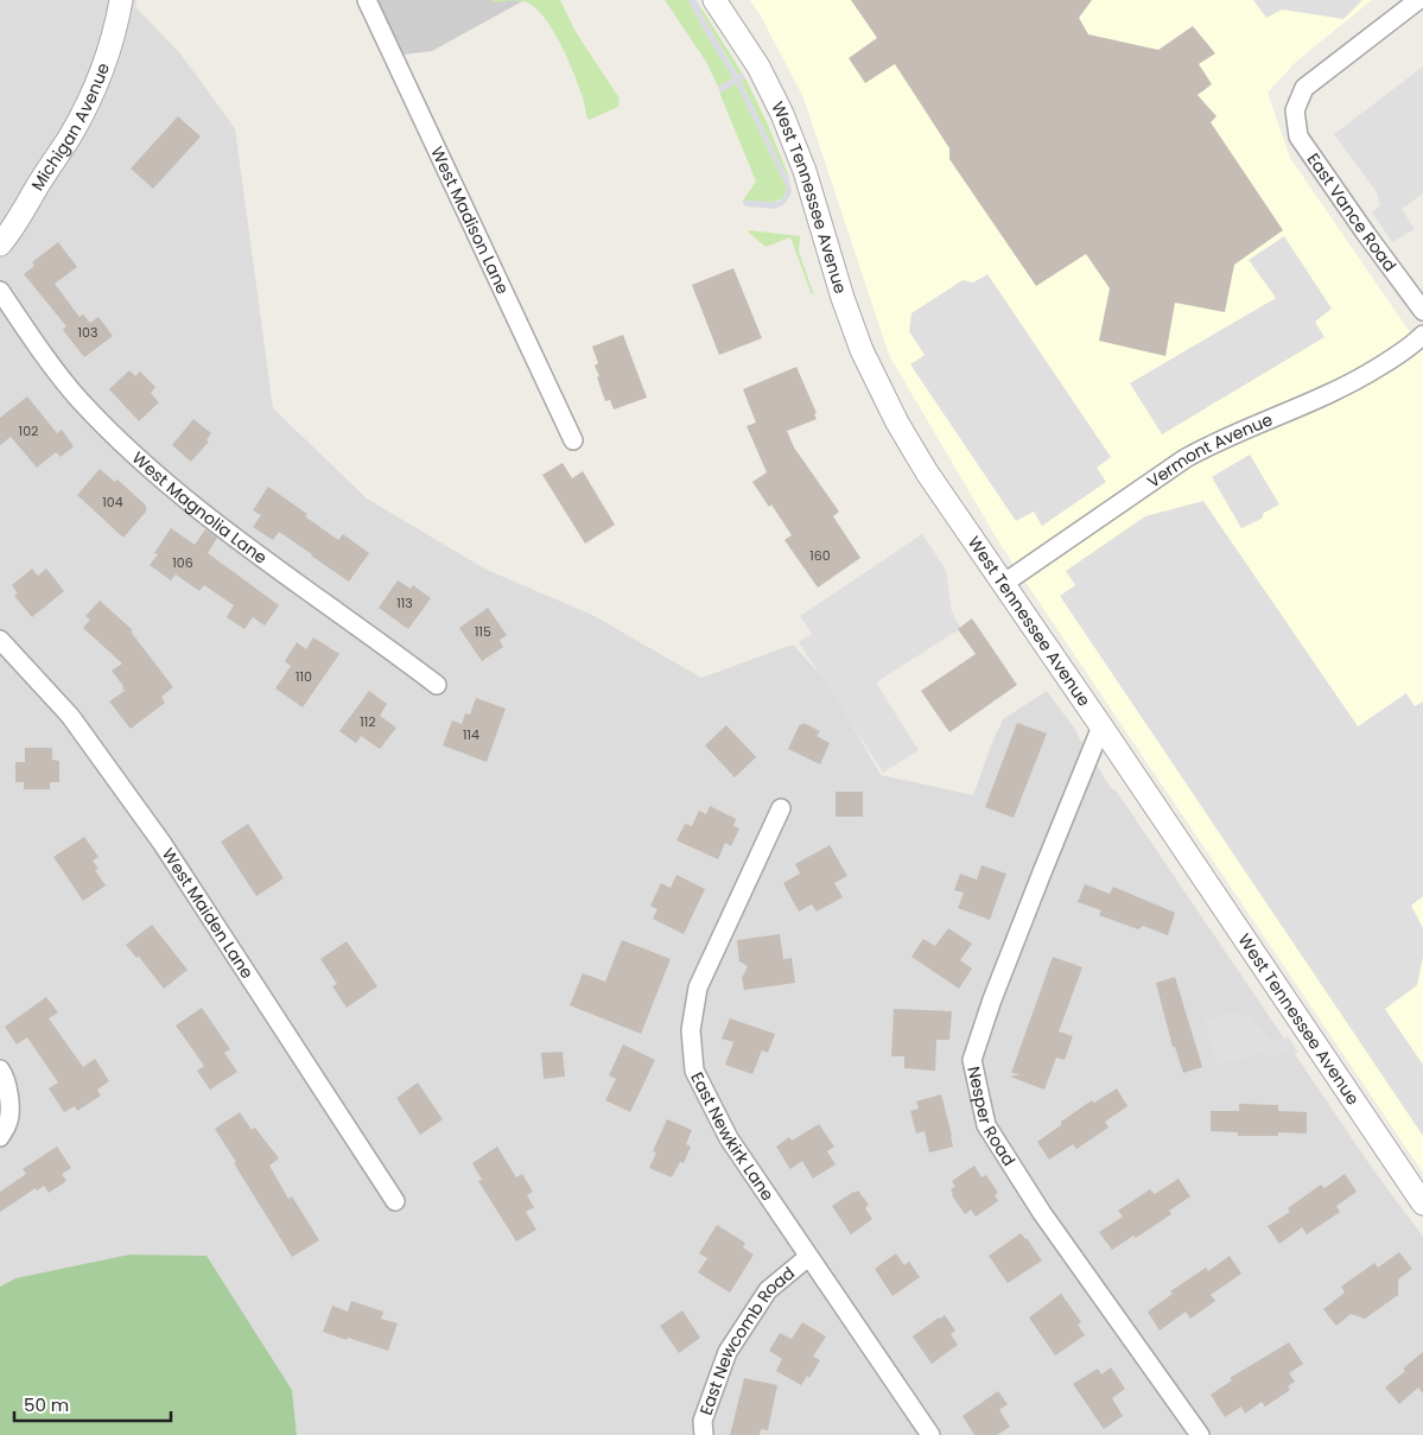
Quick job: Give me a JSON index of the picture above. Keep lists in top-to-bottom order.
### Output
{
  "streets": {
    "street": [
      "Michigan Avenue",
      "West Tennessee Avenue",
      "East Vance Road",
      "West Madison Lane",
      "Vermont Avenue",
      "West Magnolia Lane",
      "West Maiden Lane",
      "Nesper Road",
      "East Newkirk Lane",
      "East Newcomb Road"
    ]
  },
  "crossings": [
    ["West Tennessee Avenue", "Vermont Avenue"],
    ["West Tennessee Avenue", "Nesper Road"],
    ["East Newkirk Lane", "East Newcomb Road"]
  ],
  "house_numbers": [
    "103",
    "102",
    "104",
    "160",
    "106",
    "113",
    "115",
    "110",
    "112",
    "114"
  ],
  "scale_bar": "50 m"
}
